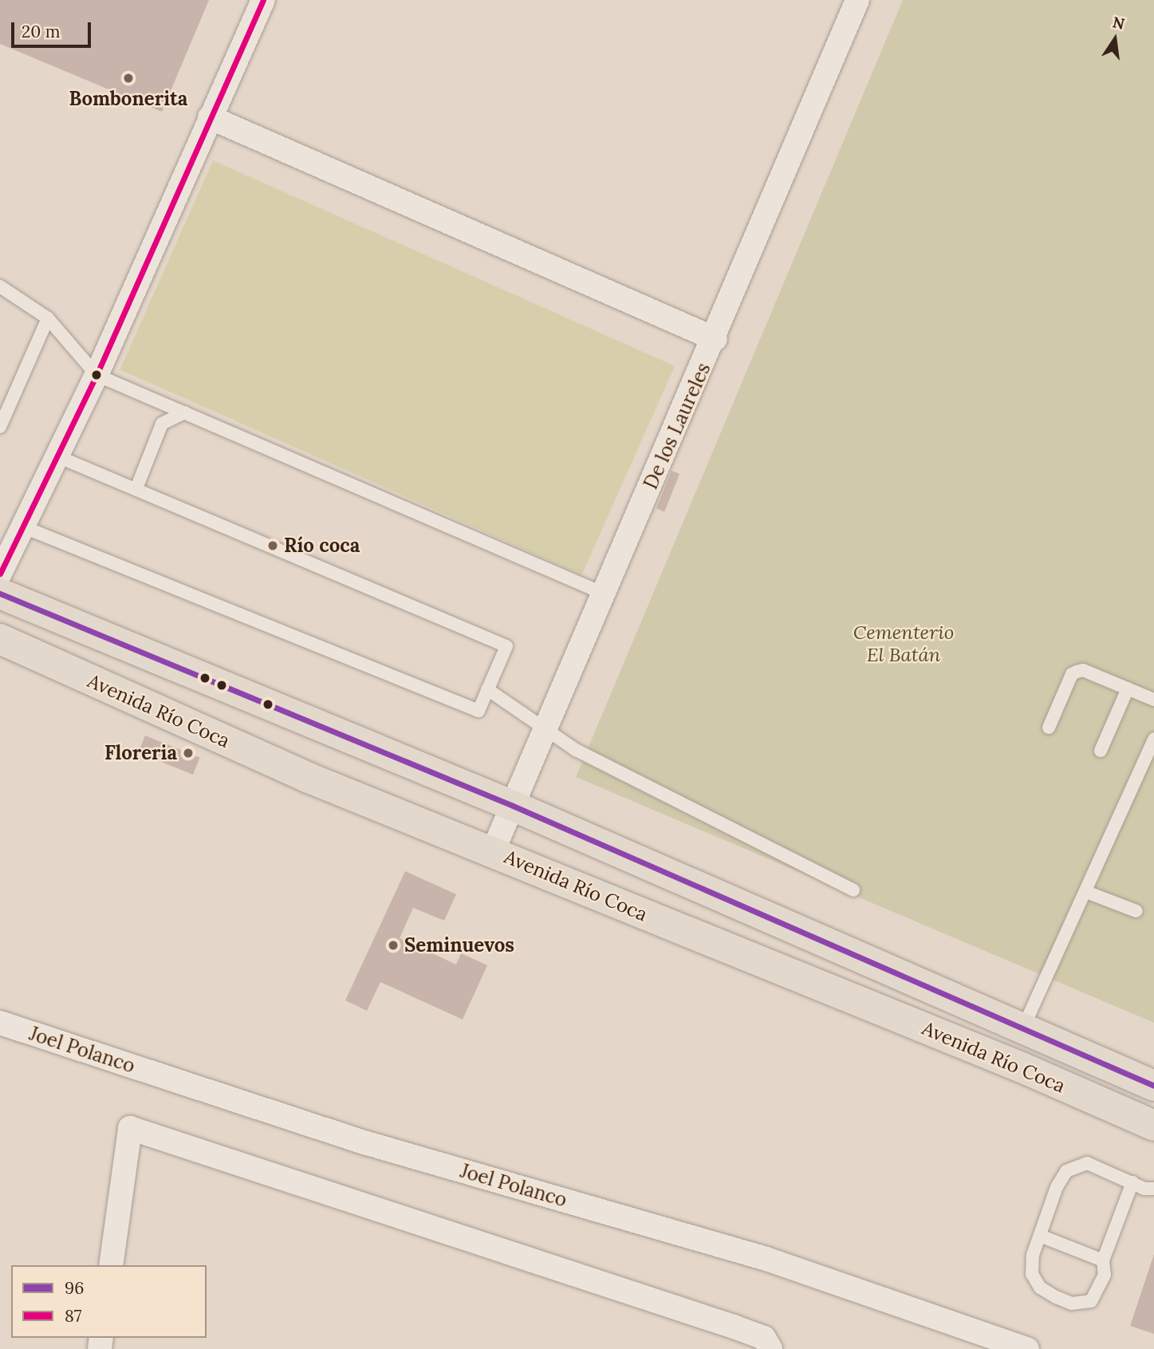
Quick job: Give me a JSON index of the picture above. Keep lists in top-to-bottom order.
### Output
{
  "streets": {
    "main road": ["Avenida Río Coca"],
    "street": ["De los Laureles", "Joel Polanco"]
  },
  "crossings": [
    ["De los Laureles", "Avenida Río Coca"]
  ],
  "parks": ["Cementerio El Batán"],
  "places": [
    "Bombonerita",
    "Río coca",
    "Floreria",
    "Seminuevos"
  ],
  "lines": ["transit line 87", "transit line 96"],
  "legend": ["96", "87"],
  "scale_bar": "20 m",
  "north": "top"
}
